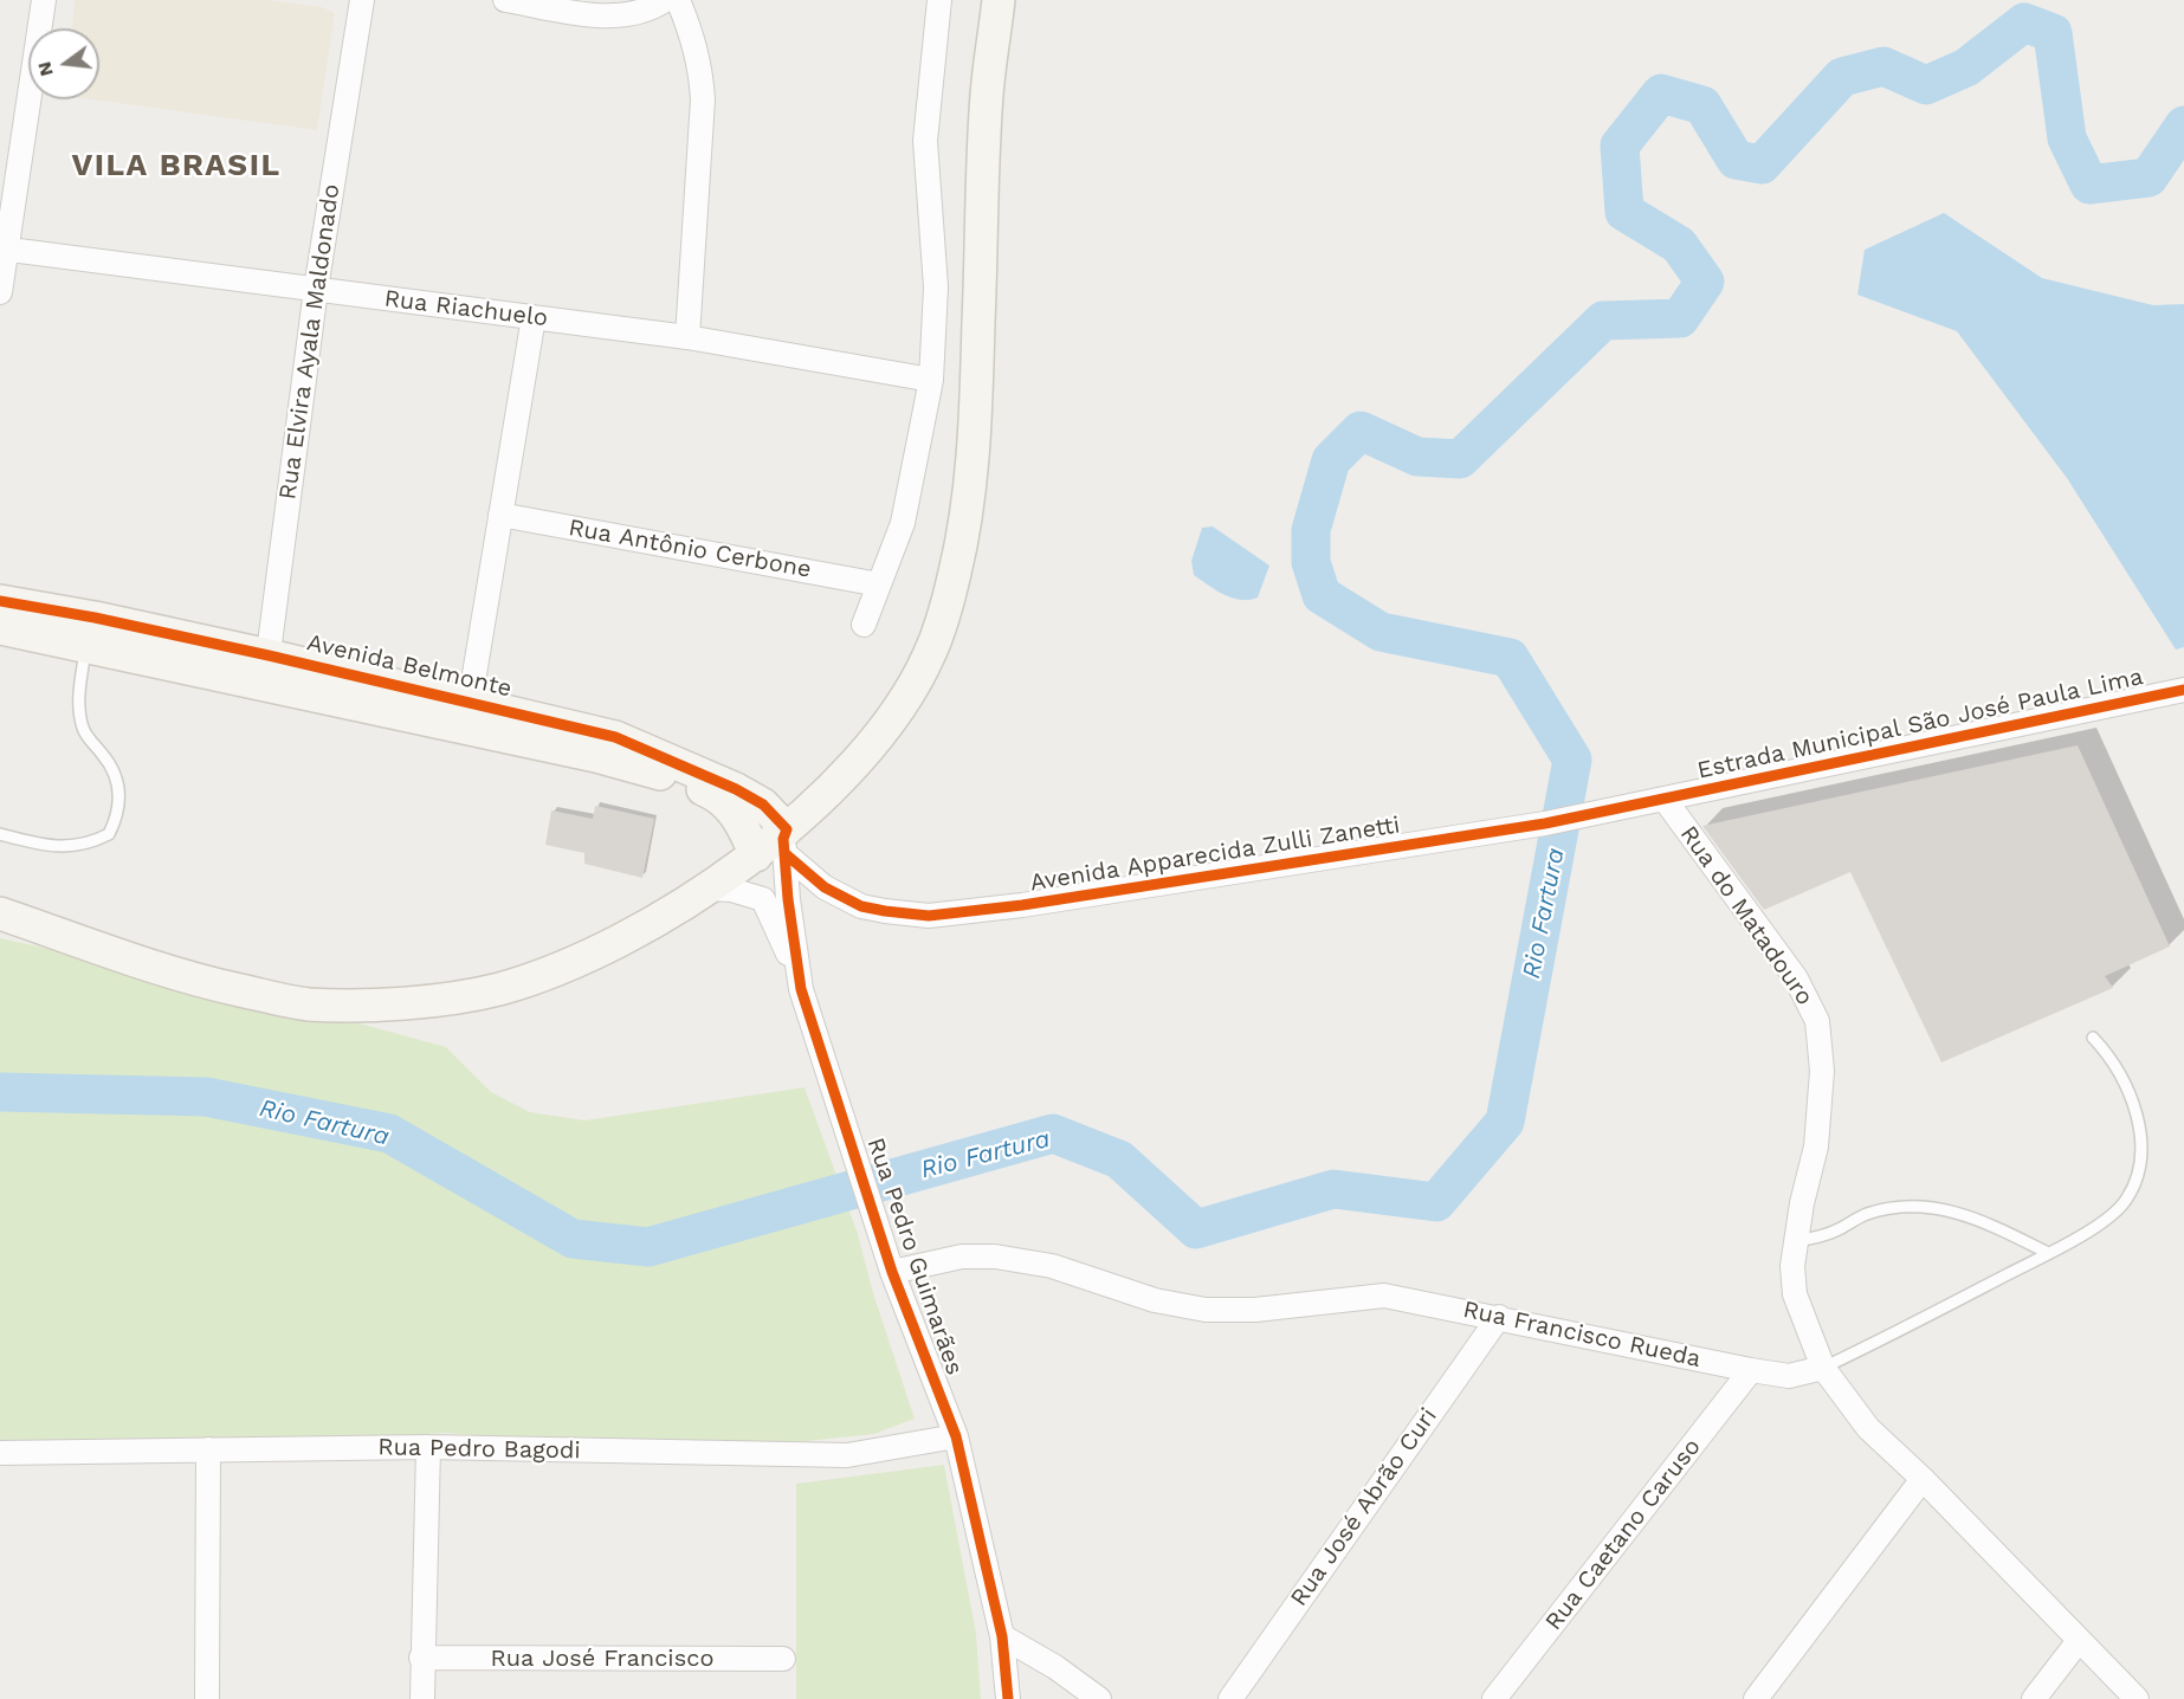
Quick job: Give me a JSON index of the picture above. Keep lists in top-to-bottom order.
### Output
{
  "streets": {
    "street": [
      "Rua Riachuelo",
      "Rua Elvira Ayala Maldonado",
      "Rua Antônio Cerbone",
      "Estrada Municipal São José Paula Lima",
      "Avenida Apparecida Zulli Zanetti",
      "Rua do Matadouro",
      "Rua Pedro Guimarães",
      "Rua Francisco Rueda",
      "Rua Pedro Bagodi",
      "Rua José Abrão Curi",
      "Rua Caetano Caruso",
      "Rua José Francisco"
    ],
    "cycle path": ["Avenida Belmonte"]
  },
  "crossings": [
    ["Rua Riachuelo", "Rua Elvira Ayala Maldonado"],
    ["Estrada Municipal São José Paula Lima", "Avenida Apparecida Zulli Zanetti"],
    ["Estrada Municipal São José Paula Lima", "Rua do Matadouro"],
    ["Avenida Apparecida Zulli Zanetti", "Rua do Matadouro"],
    ["Avenida Apparecida Zulli Zanetti", "Rua Pedro Guimarães"],
    ["Rua do Matadouro", "Rua Francisco Rueda"],
    ["Rua Pedro Guimarães", "Rua Francisco Rueda"],
    ["Rua Pedro Guimarães", "Rua Pedro Bagodi"],
    ["Rua Francisco Rueda", "Rua José Abrão Curi"],
    ["Rua Francisco Rueda", "Rua Caetano Caruso"]
  ],
  "districts": ["VILA BRASIL"],
  "water": ["Rio Fartura"],
  "north": "left"
}
